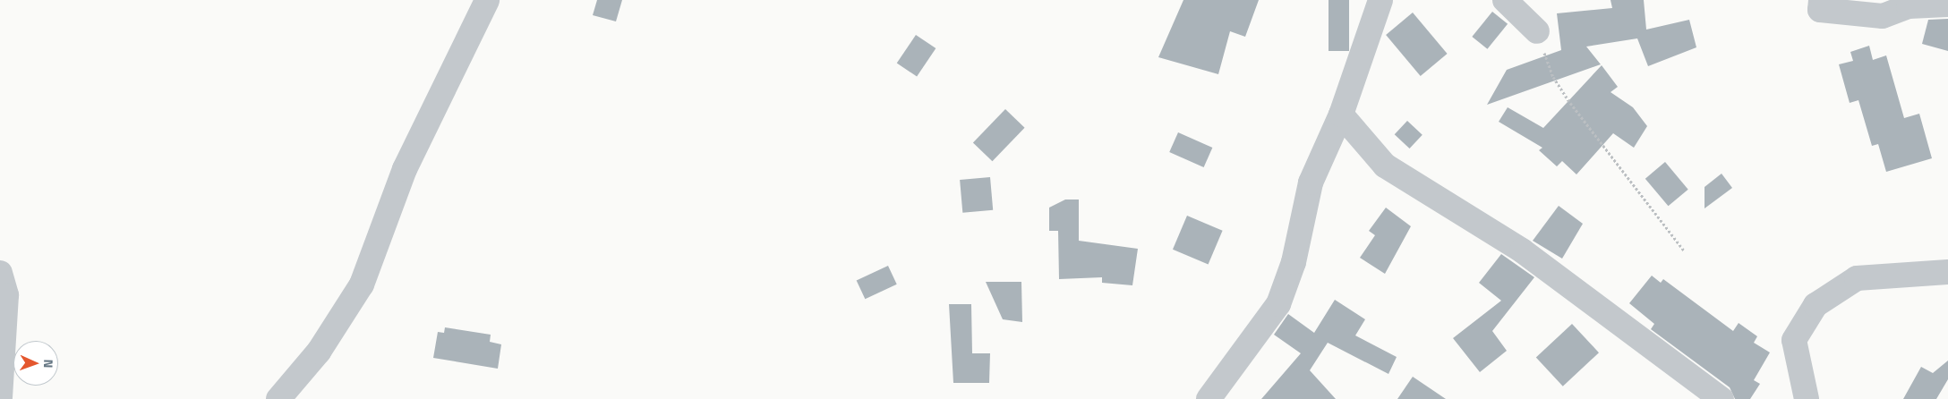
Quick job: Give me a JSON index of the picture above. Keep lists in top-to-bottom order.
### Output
{
  "north": "right"
}
